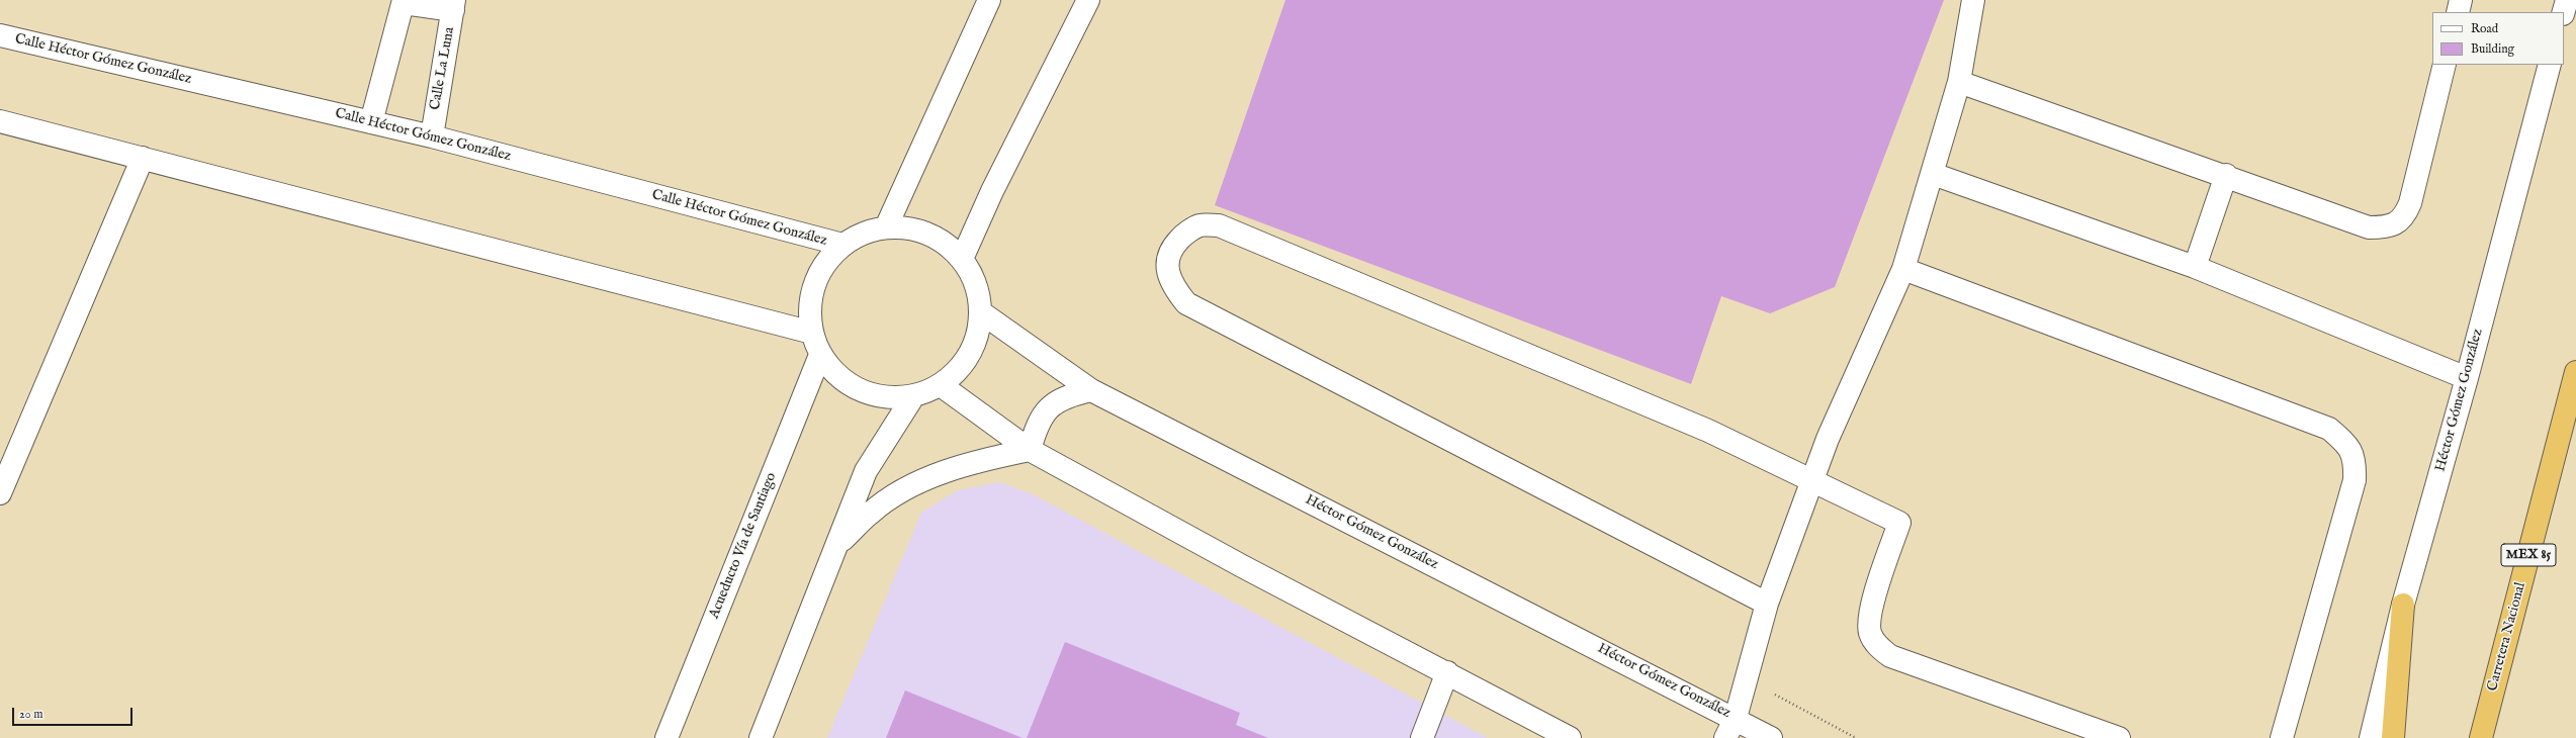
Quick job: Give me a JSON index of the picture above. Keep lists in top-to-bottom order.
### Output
{
  "streets": {
    "highway": ["MEX 85", "Carretera Nacional"],
    "street": [
      "Calle Héctor Gómez González",
      "Calle La Luna",
      "Héctor Gómez González",
      "Acueducto Vía de Santiago"
    ]
  },
  "crossings": [
    ["Calle Héctor Gómez González", "Calle La Luna"]
  ],
  "legend": ["Road", "Building"],
  "scale_bar": "20 m"
}
